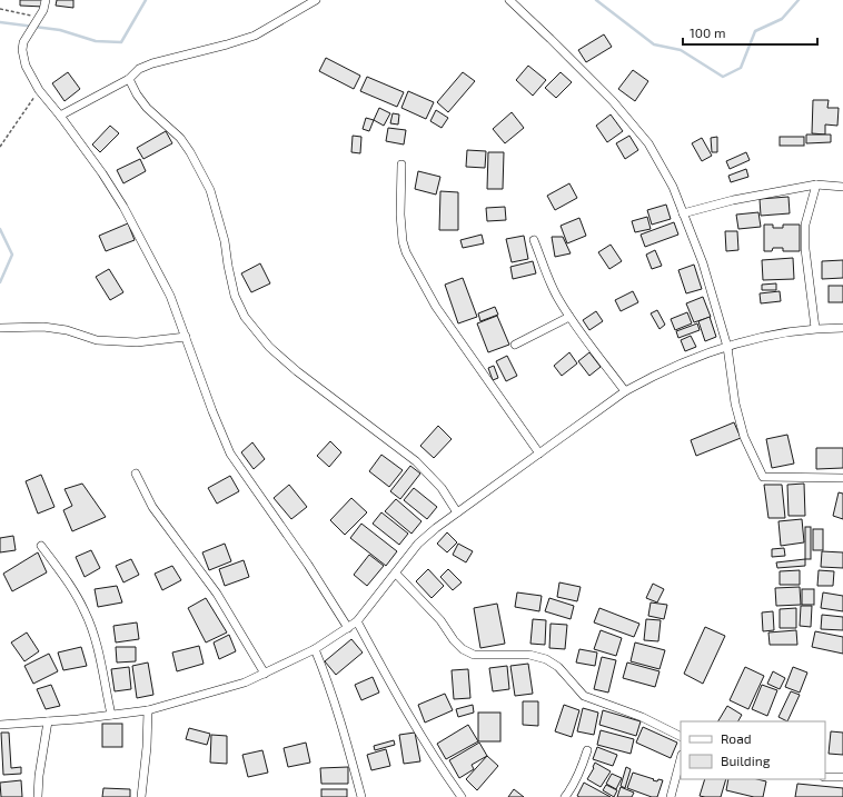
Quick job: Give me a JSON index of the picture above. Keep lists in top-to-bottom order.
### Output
{
  "legend": ["Road", "Building"],
  "scale_bar": "100 m"
}
